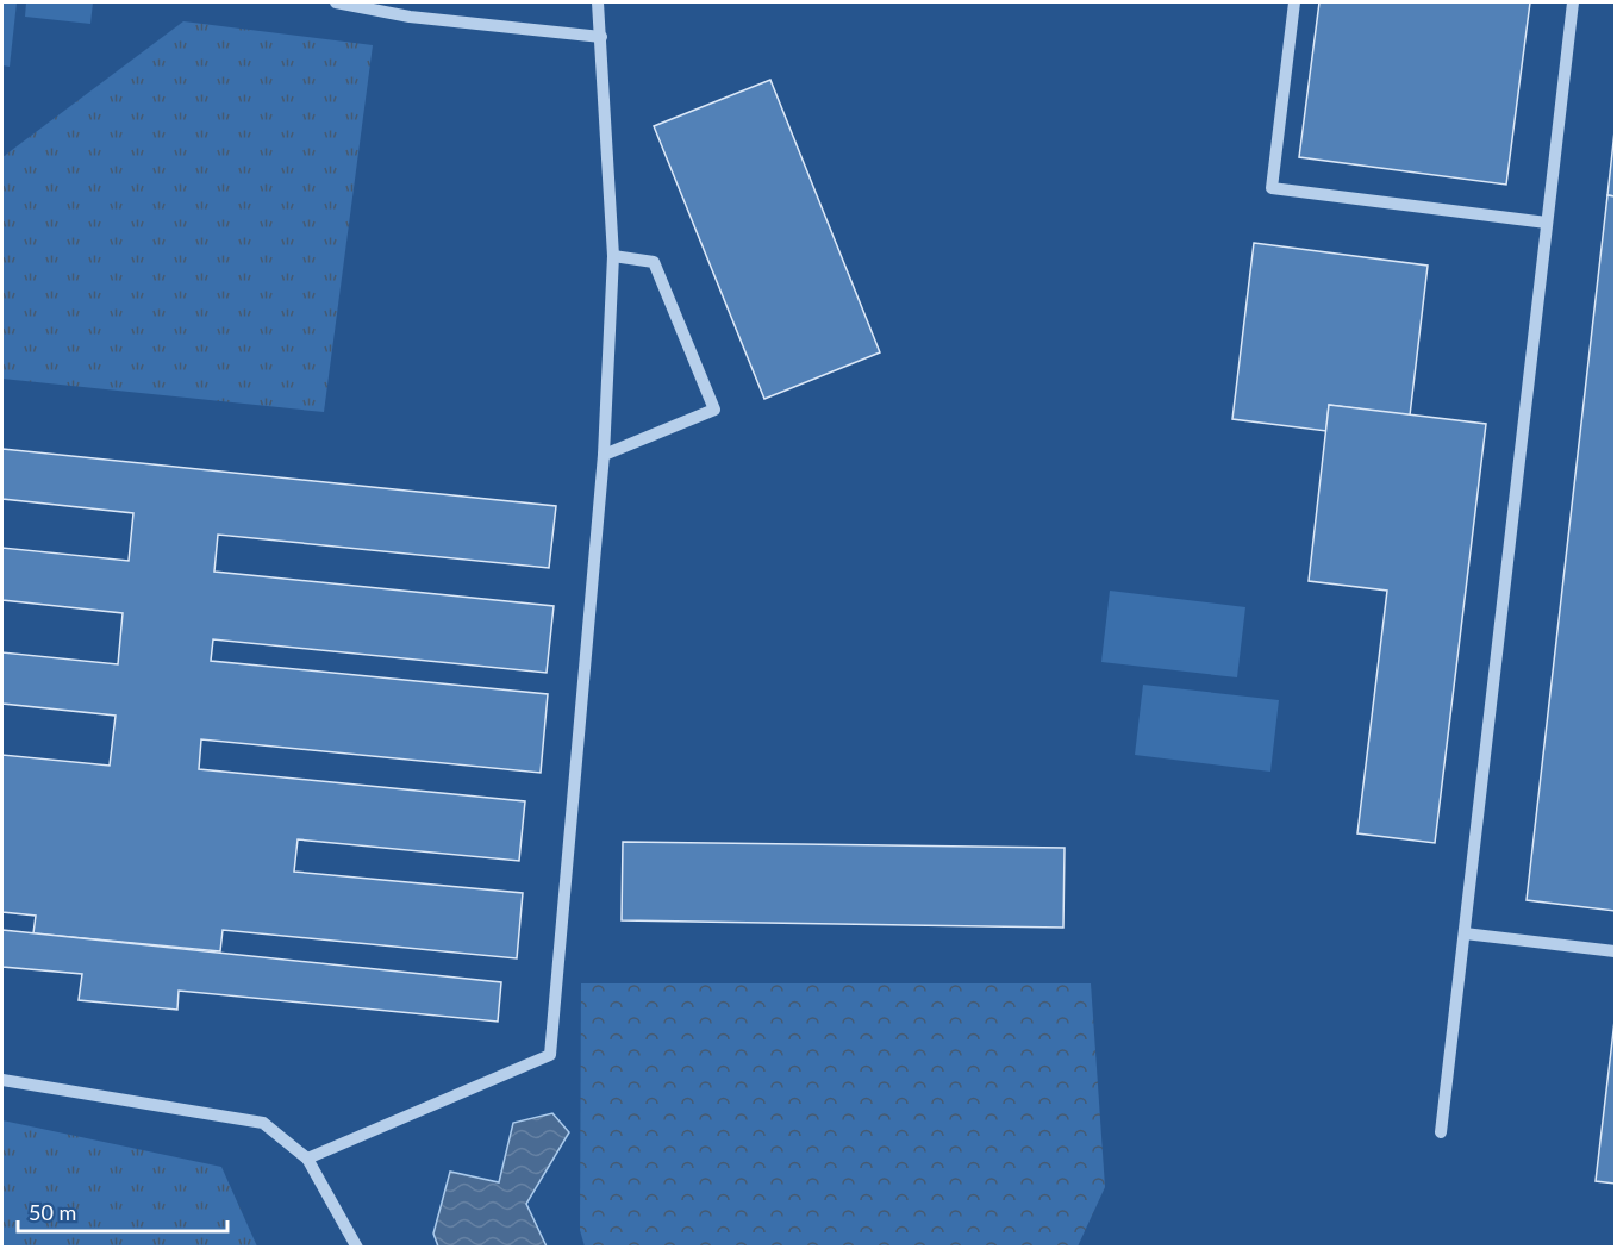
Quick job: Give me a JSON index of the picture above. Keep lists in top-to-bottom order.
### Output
{
  "scale_bar": "50 m"
}
